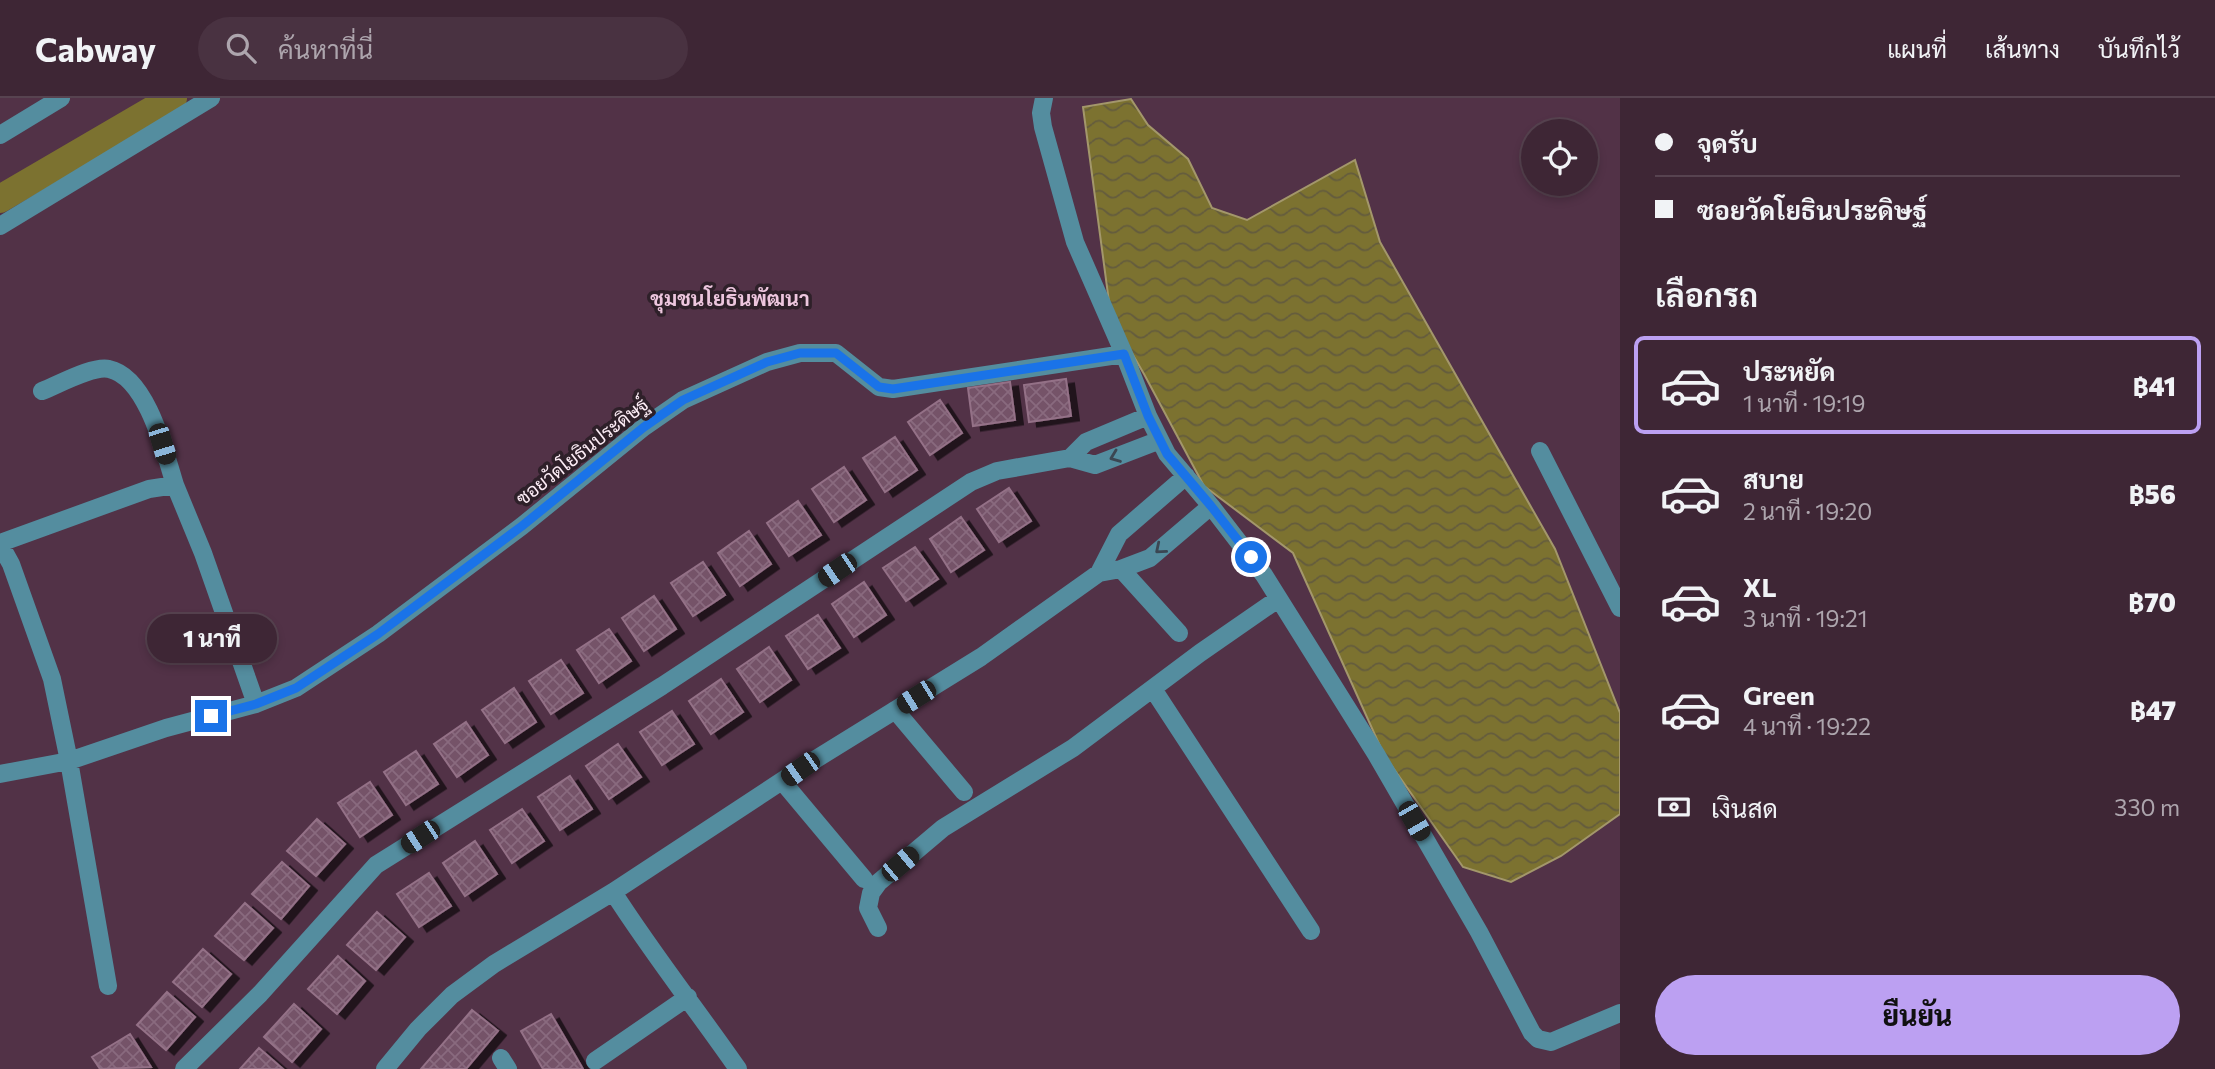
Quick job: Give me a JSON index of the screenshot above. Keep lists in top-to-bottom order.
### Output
{
  "streets": {
    "street": ["ซอยวัดโยธินประดิษฐ์"]
  },
  "districts": ["ชุมชนโยธินพัฒนา"],
  "page": {
    "header": "Cabway",
    "search": "ค้นหาที่นี่",
    "nav": ["แผนที่", "เส้นทาง", "บันทึกไว้"],
    "banner": ["จุดรับ", "ซอยวัดโยธินประดิษฐ์"],
    "heading": "เลือกรถ",
    "list": [
      {
        "name": "ประหยัด",
        "note": "1 นาที · 19:19",
        "value": "฿41"
      },
      {
        "name": "สบาย",
        "note": "2 นาที · 19:20",
        "value": "฿56"
      },
      {
        "name": "XL",
        "note": "3 นาที · 19:21",
        "value": "฿70"
      },
      {
        "name": "Green",
        "note": "4 นาที · 19:22",
        "value": "฿47"
      }
    ],
    "bubble": "1 นาที",
    "pay": ["เงินสด", "330 m"],
    "buttons": "ยืนยัน"
  }
}
